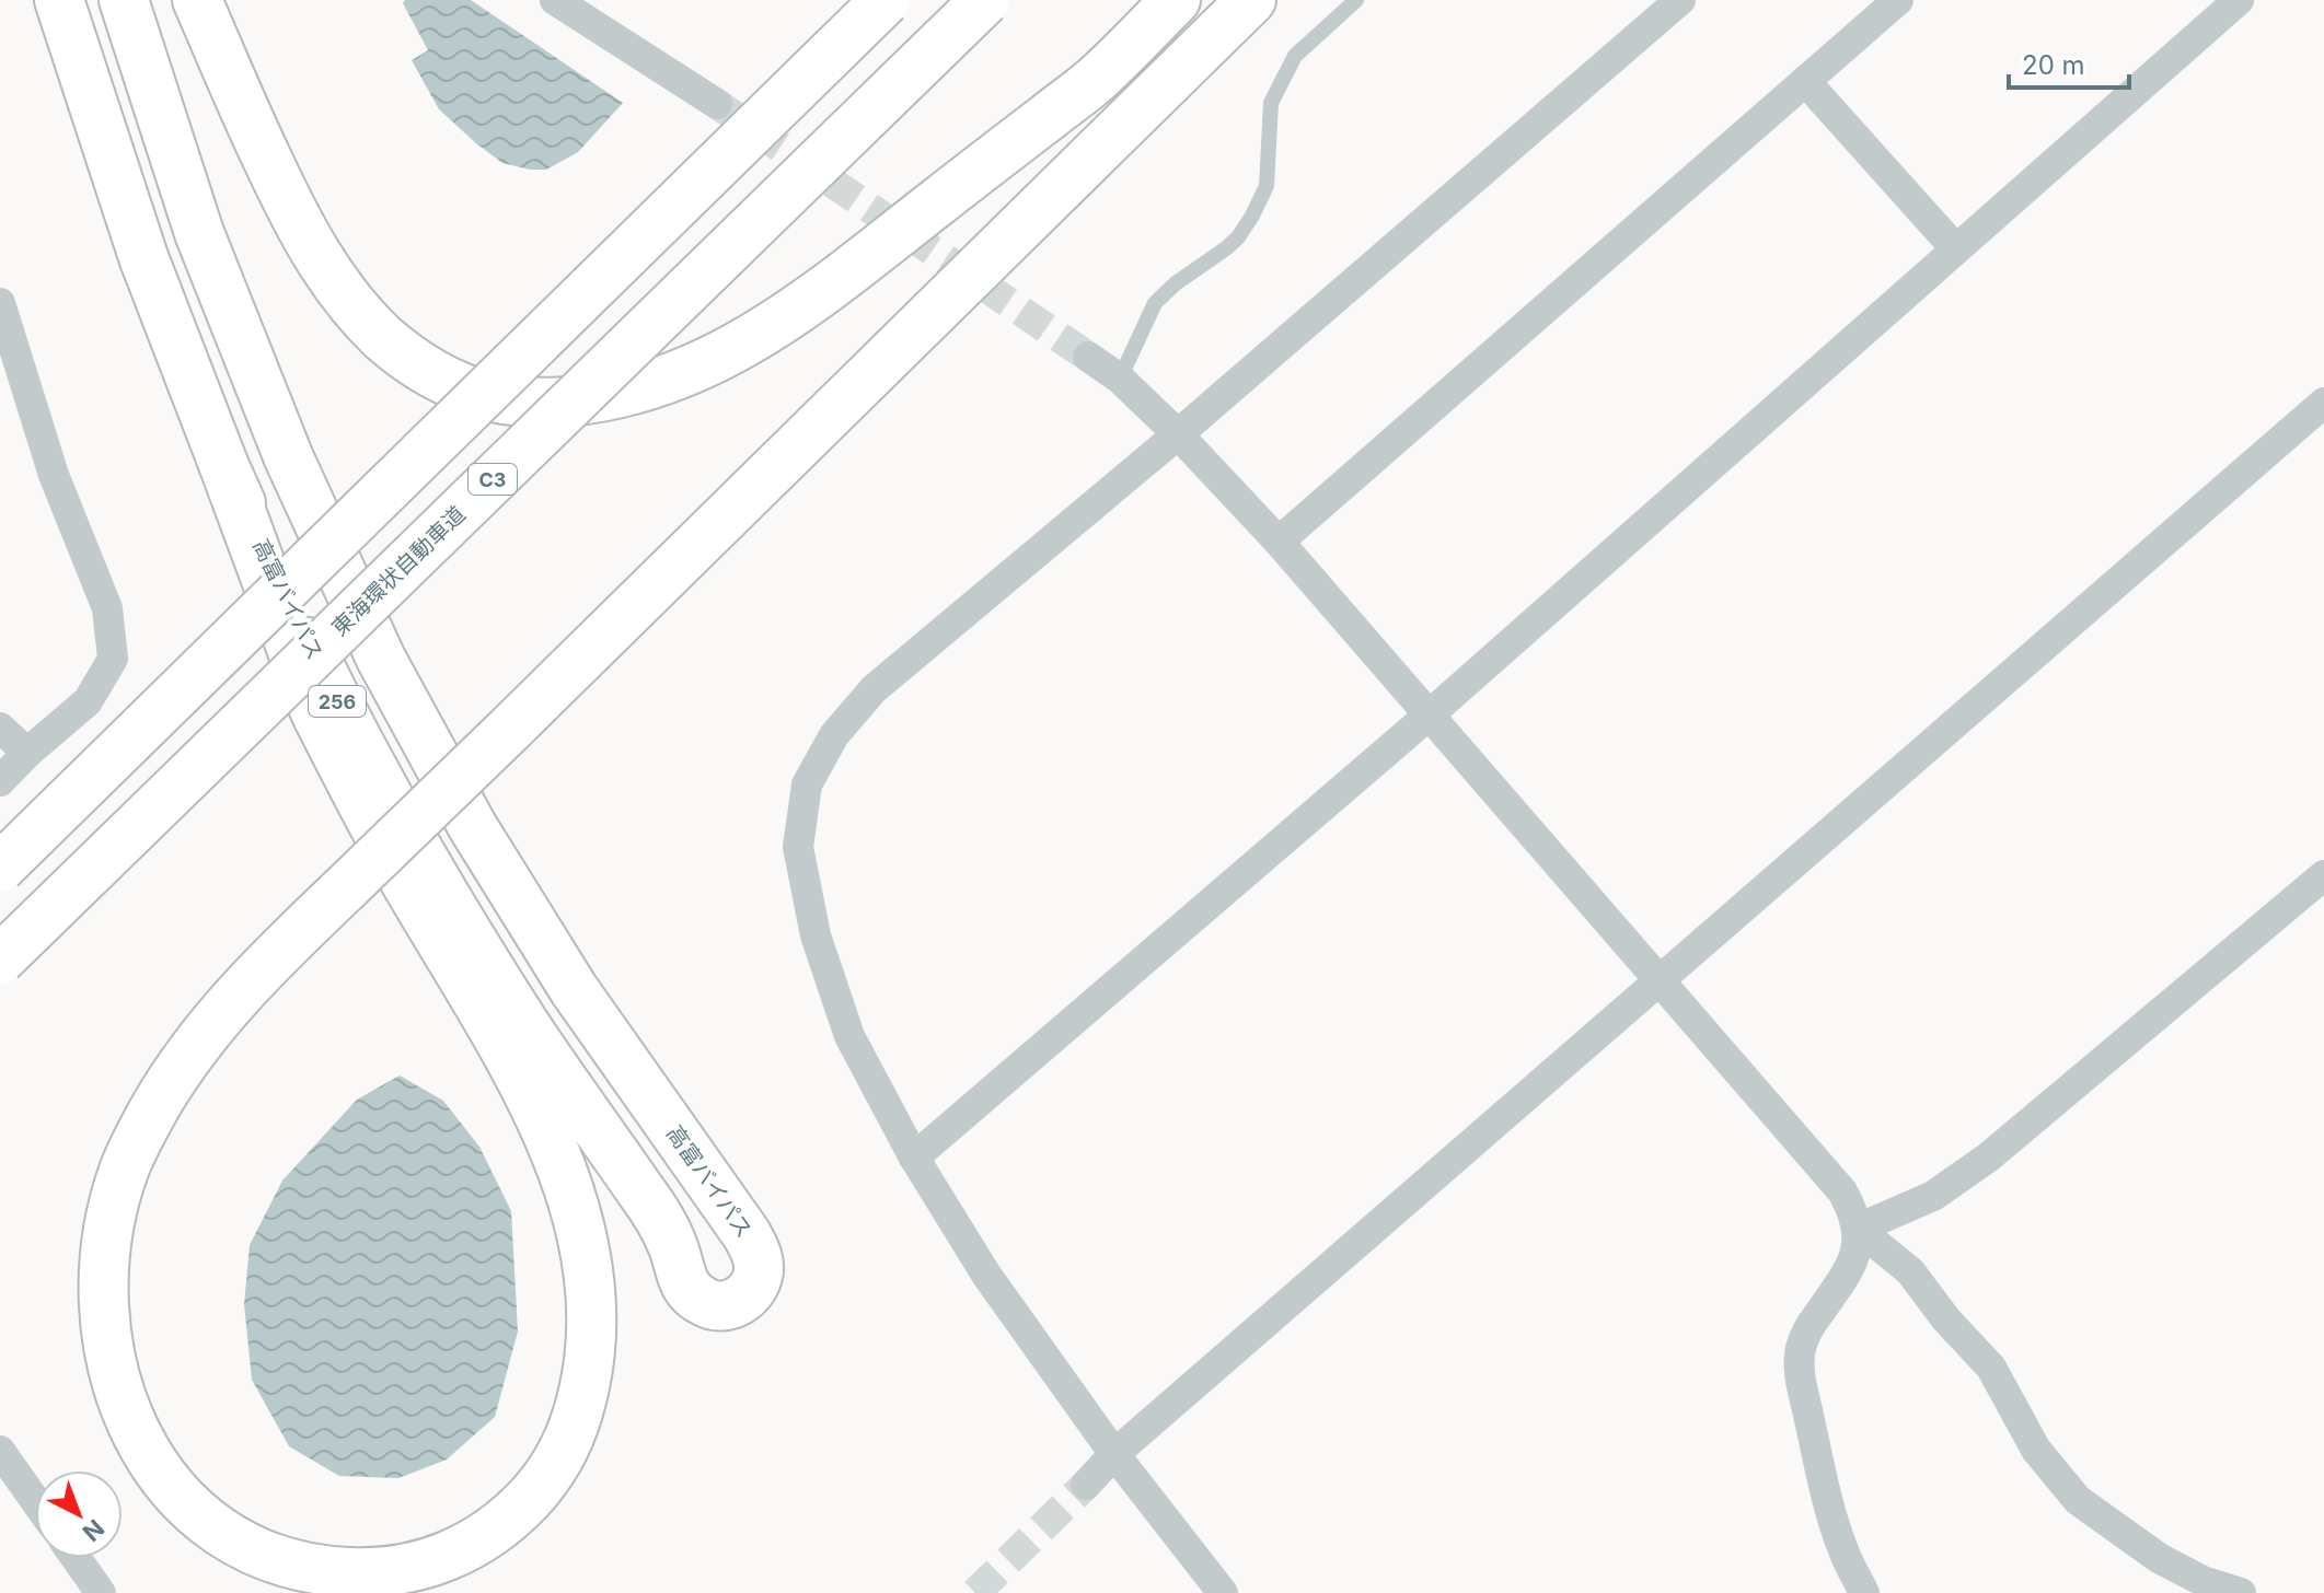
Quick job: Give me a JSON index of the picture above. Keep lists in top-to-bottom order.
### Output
{
  "streets": {
    "highway": [
      "C3",
      "東海環状自動車道",
      "高富バイパス",
      "256"
    ]
  },
  "scale_bar": "20 m",
  "north": "bottom right"
}
